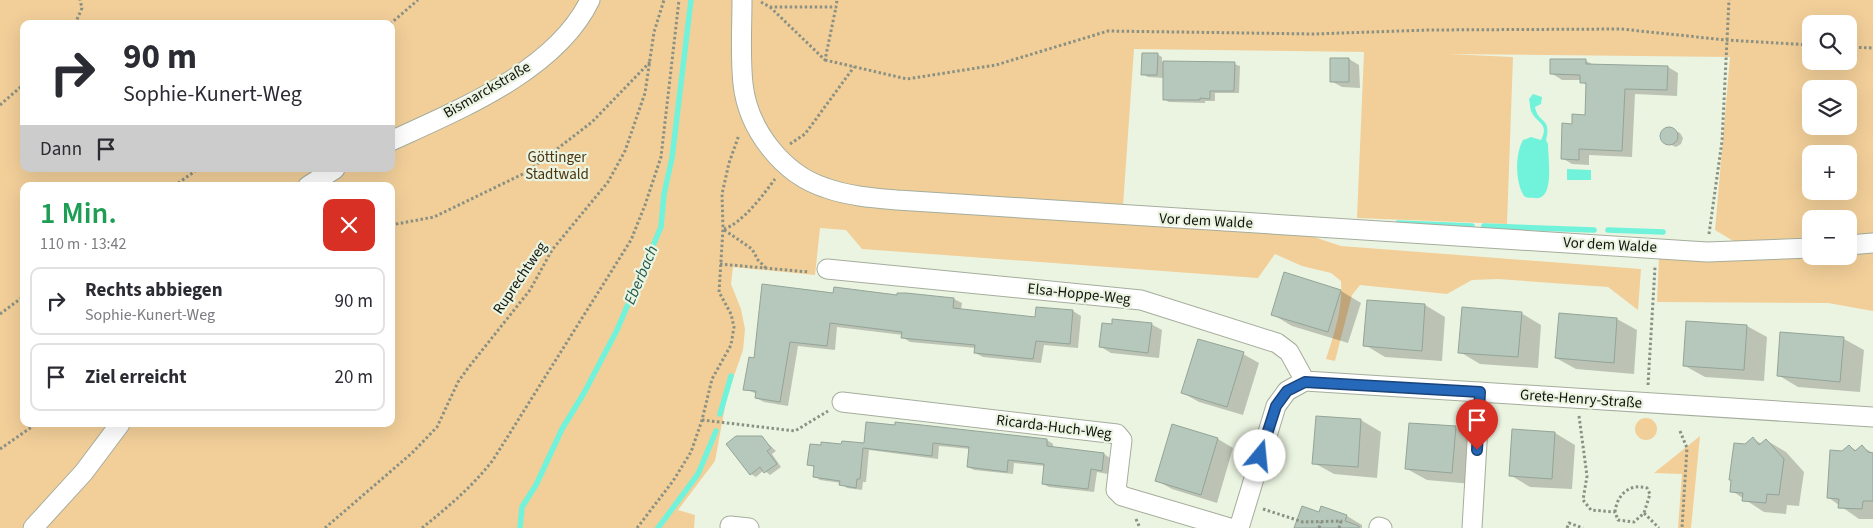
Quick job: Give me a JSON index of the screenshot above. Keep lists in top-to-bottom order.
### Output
{
  "streets": {
    "street": [
      "Bismarckstraße",
      "Vor dem Walde",
      "Elsa-Hoppe-Weg",
      "Grete-Henry-Straße",
      "Ricarda-Huch-Weg"
    ],
    "path": ["Ruprechtweg"]
  },
  "crossings": [
    ["Elsa-Hoppe-Weg", "Grete-Henry-Straße"]
  ],
  "water": ["Eberbach"],
  "parks": ["Göttinger Stadtwald"],
  "page": {
    "map_buttons": ["+", "−"],
    "turn": ["90 m", "Sophie-Kunert-Weg"],
    "then": "Dann",
    "heading": ["1 Min.", "110 m · 13:42"],
    "list": [
      {
        "name": "Rechts abbiegen",
        "note": "Sophie-Kunert-Weg",
        "value": "90 m"
      },
      {
        "name": "Ziel erreicht",
        "value": "20 m"
      }
    ]
  }
}
